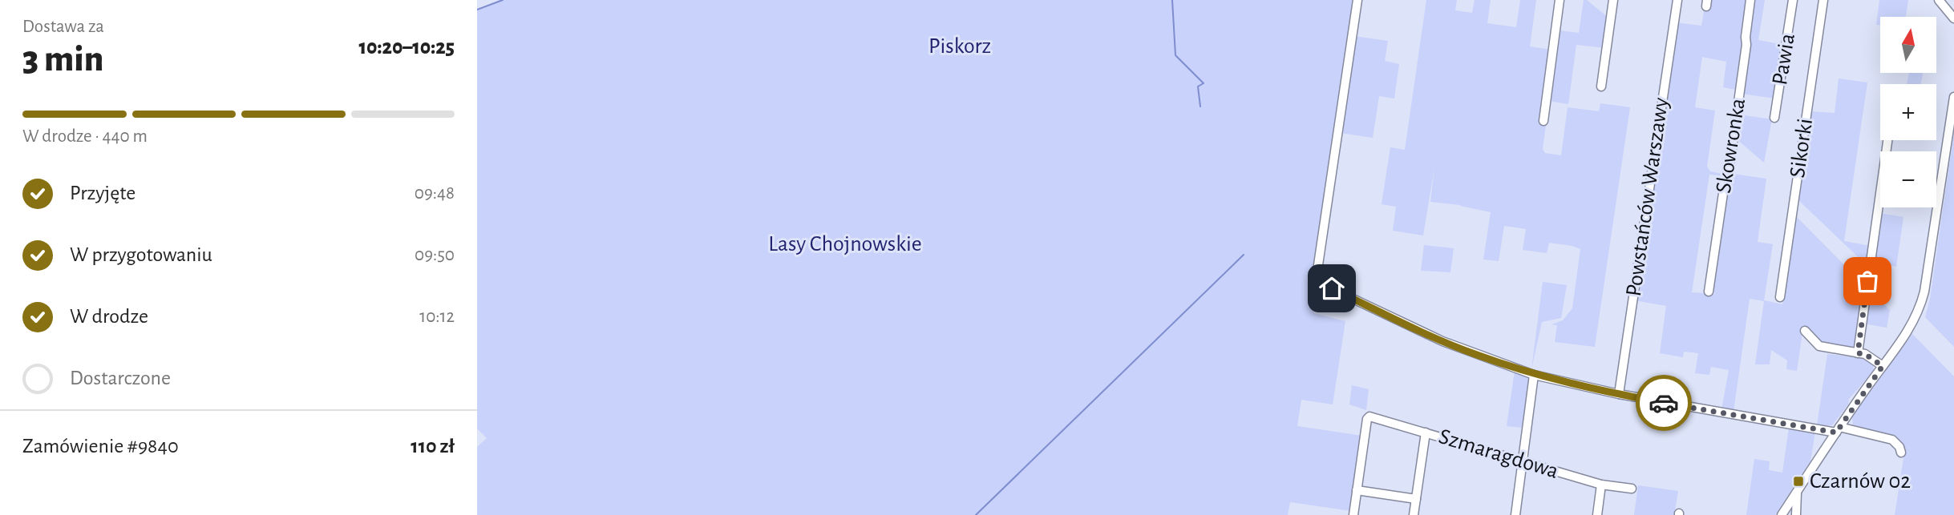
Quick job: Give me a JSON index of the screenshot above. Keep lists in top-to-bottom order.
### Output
{
  "streets": {
    "street": [
      "Pawia",
      "Skowronka",
      "Sikorki",
      "Powstańców Warszawy",
      "Szmaragdowa"
    ]
  },
  "parks": ["Piskorz", "Lasy Chojnowskie"],
  "places": {
    "transit": ["Czarnów 02"]
  },
  "north": "top",
  "page": {
    "heading": ["3 min", "Dostawa za", "10:20–10:25"],
    "panel": ["Zamówienie #9840", "110 zł"],
    "map_buttons": ["+", "−"],
    "bar": "W drodze · 440 m",
    "list": [
      ["Przyjęte", "09:48"],
      ["W przygotowaniu", "09:50"],
      ["W drodze", "10:12"],
      "Dostarczone"
    ]
  }
}
